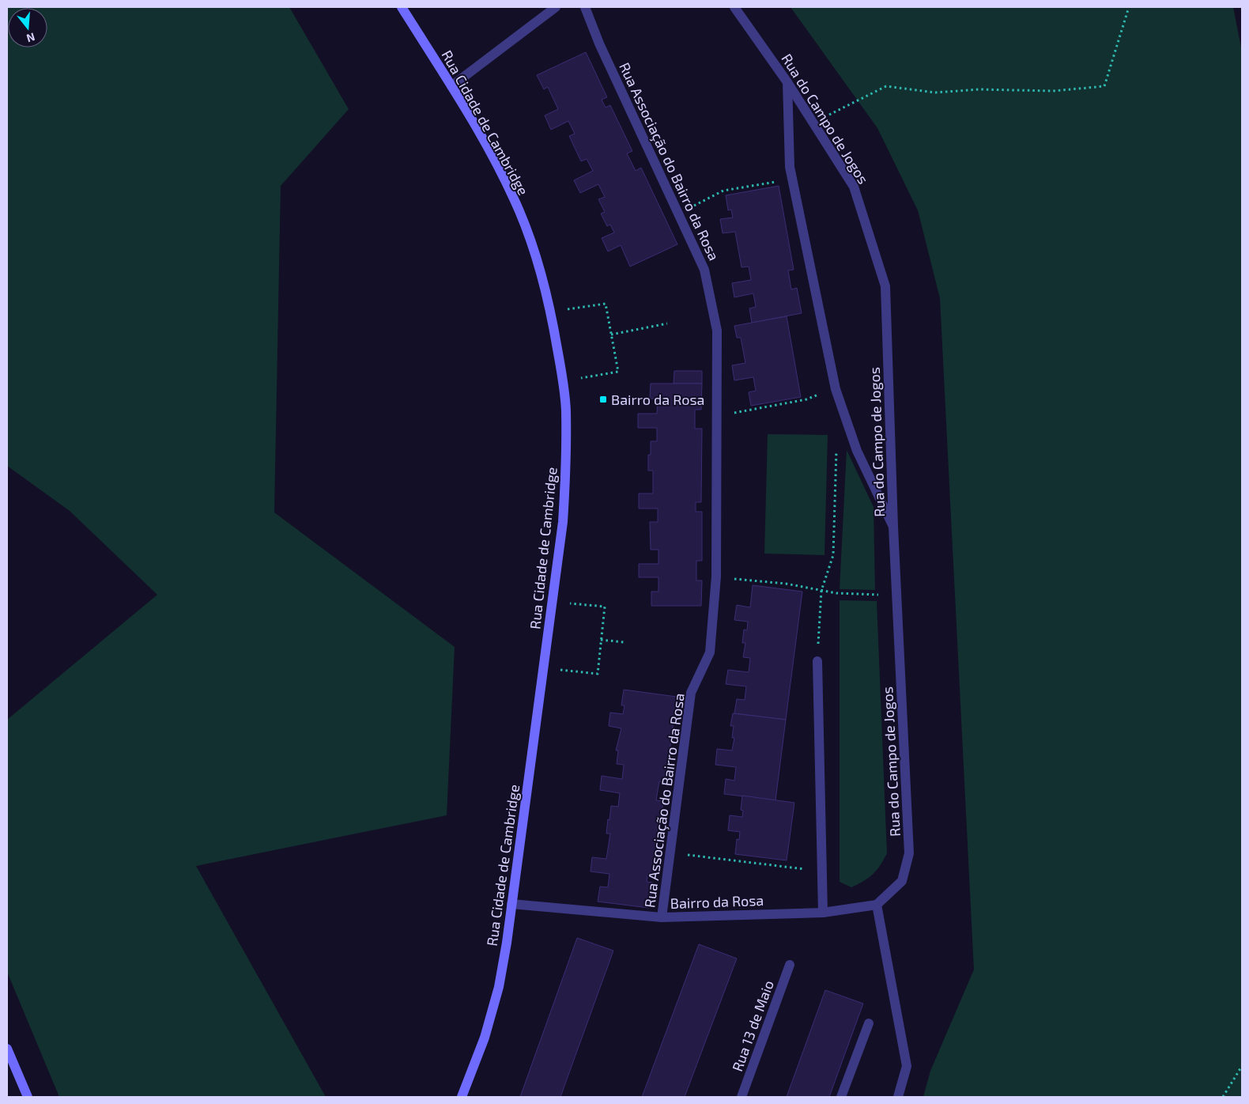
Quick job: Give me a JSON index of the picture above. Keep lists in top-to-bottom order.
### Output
{
  "streets": {
    "street": [
      "Rua do Campo de Jogos",
      "Rua Cidade de Cambridge",
      "Rua Associação do Bairro da Rosa",
      "Bairro da Rosa",
      "Rua 13 de Maio"
    ]
  },
  "crossings": [
    ["Rua do Campo de Jogos", "Bairro da Rosa"],
    ["Rua Cidade de Cambridge", "Bairro da Rosa"],
    ["Rua Associação do Bairro da Rosa", "Bairro da Rosa"]
  ],
  "places": {
    "transit": ["Bairro da Rosa"]
  },
  "north": "bottom"
}
